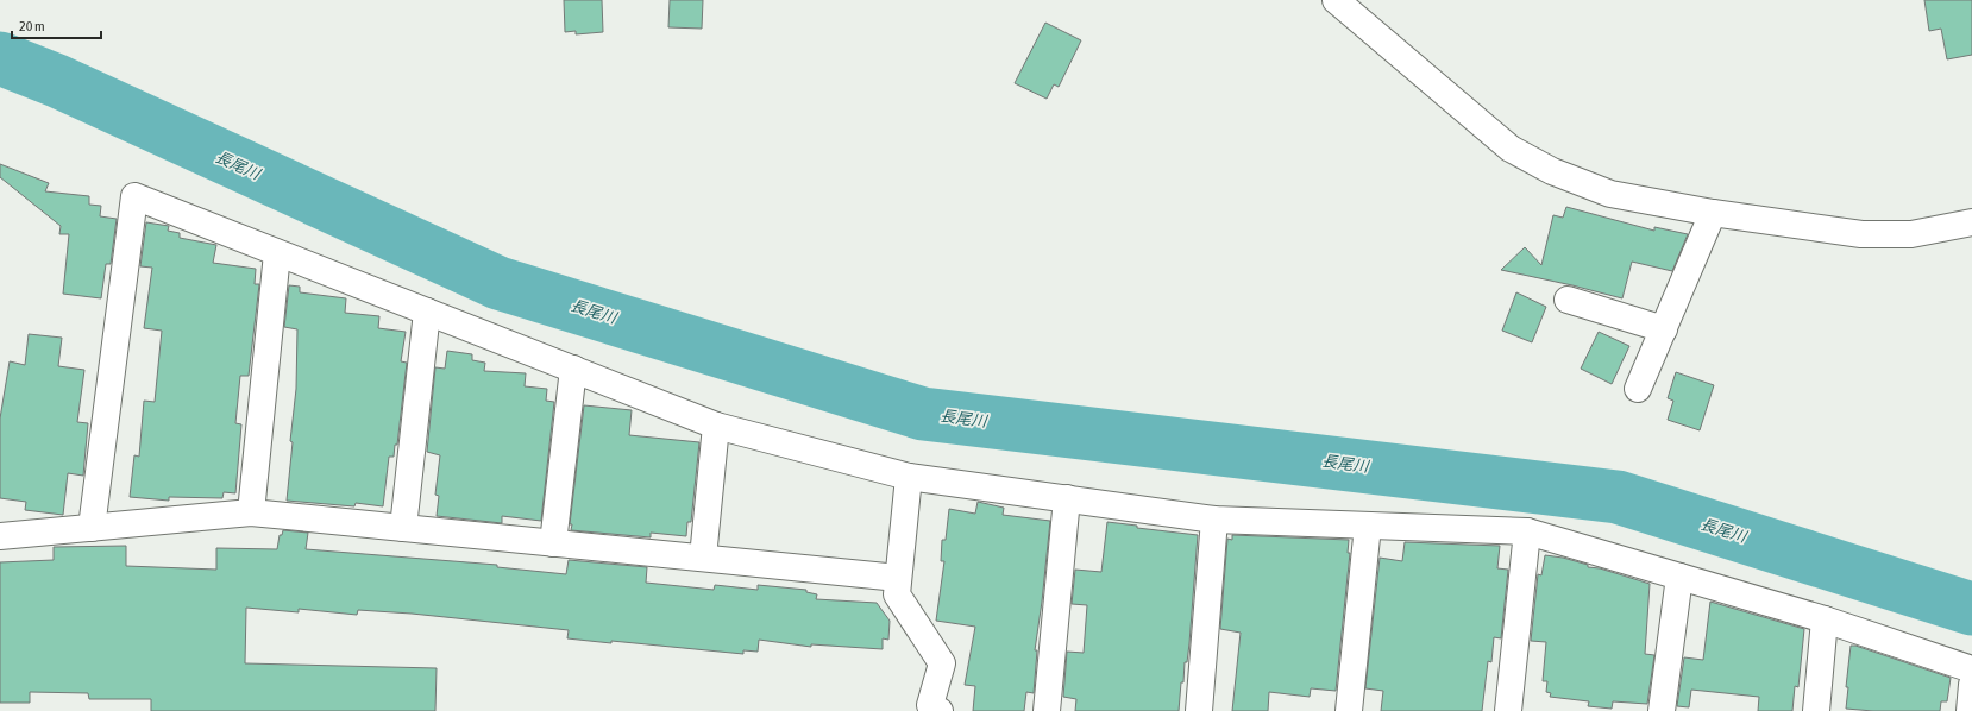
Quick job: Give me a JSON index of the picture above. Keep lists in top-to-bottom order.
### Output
{
  "water": ["長尾川"],
  "scale_bar": "20 m"
}
